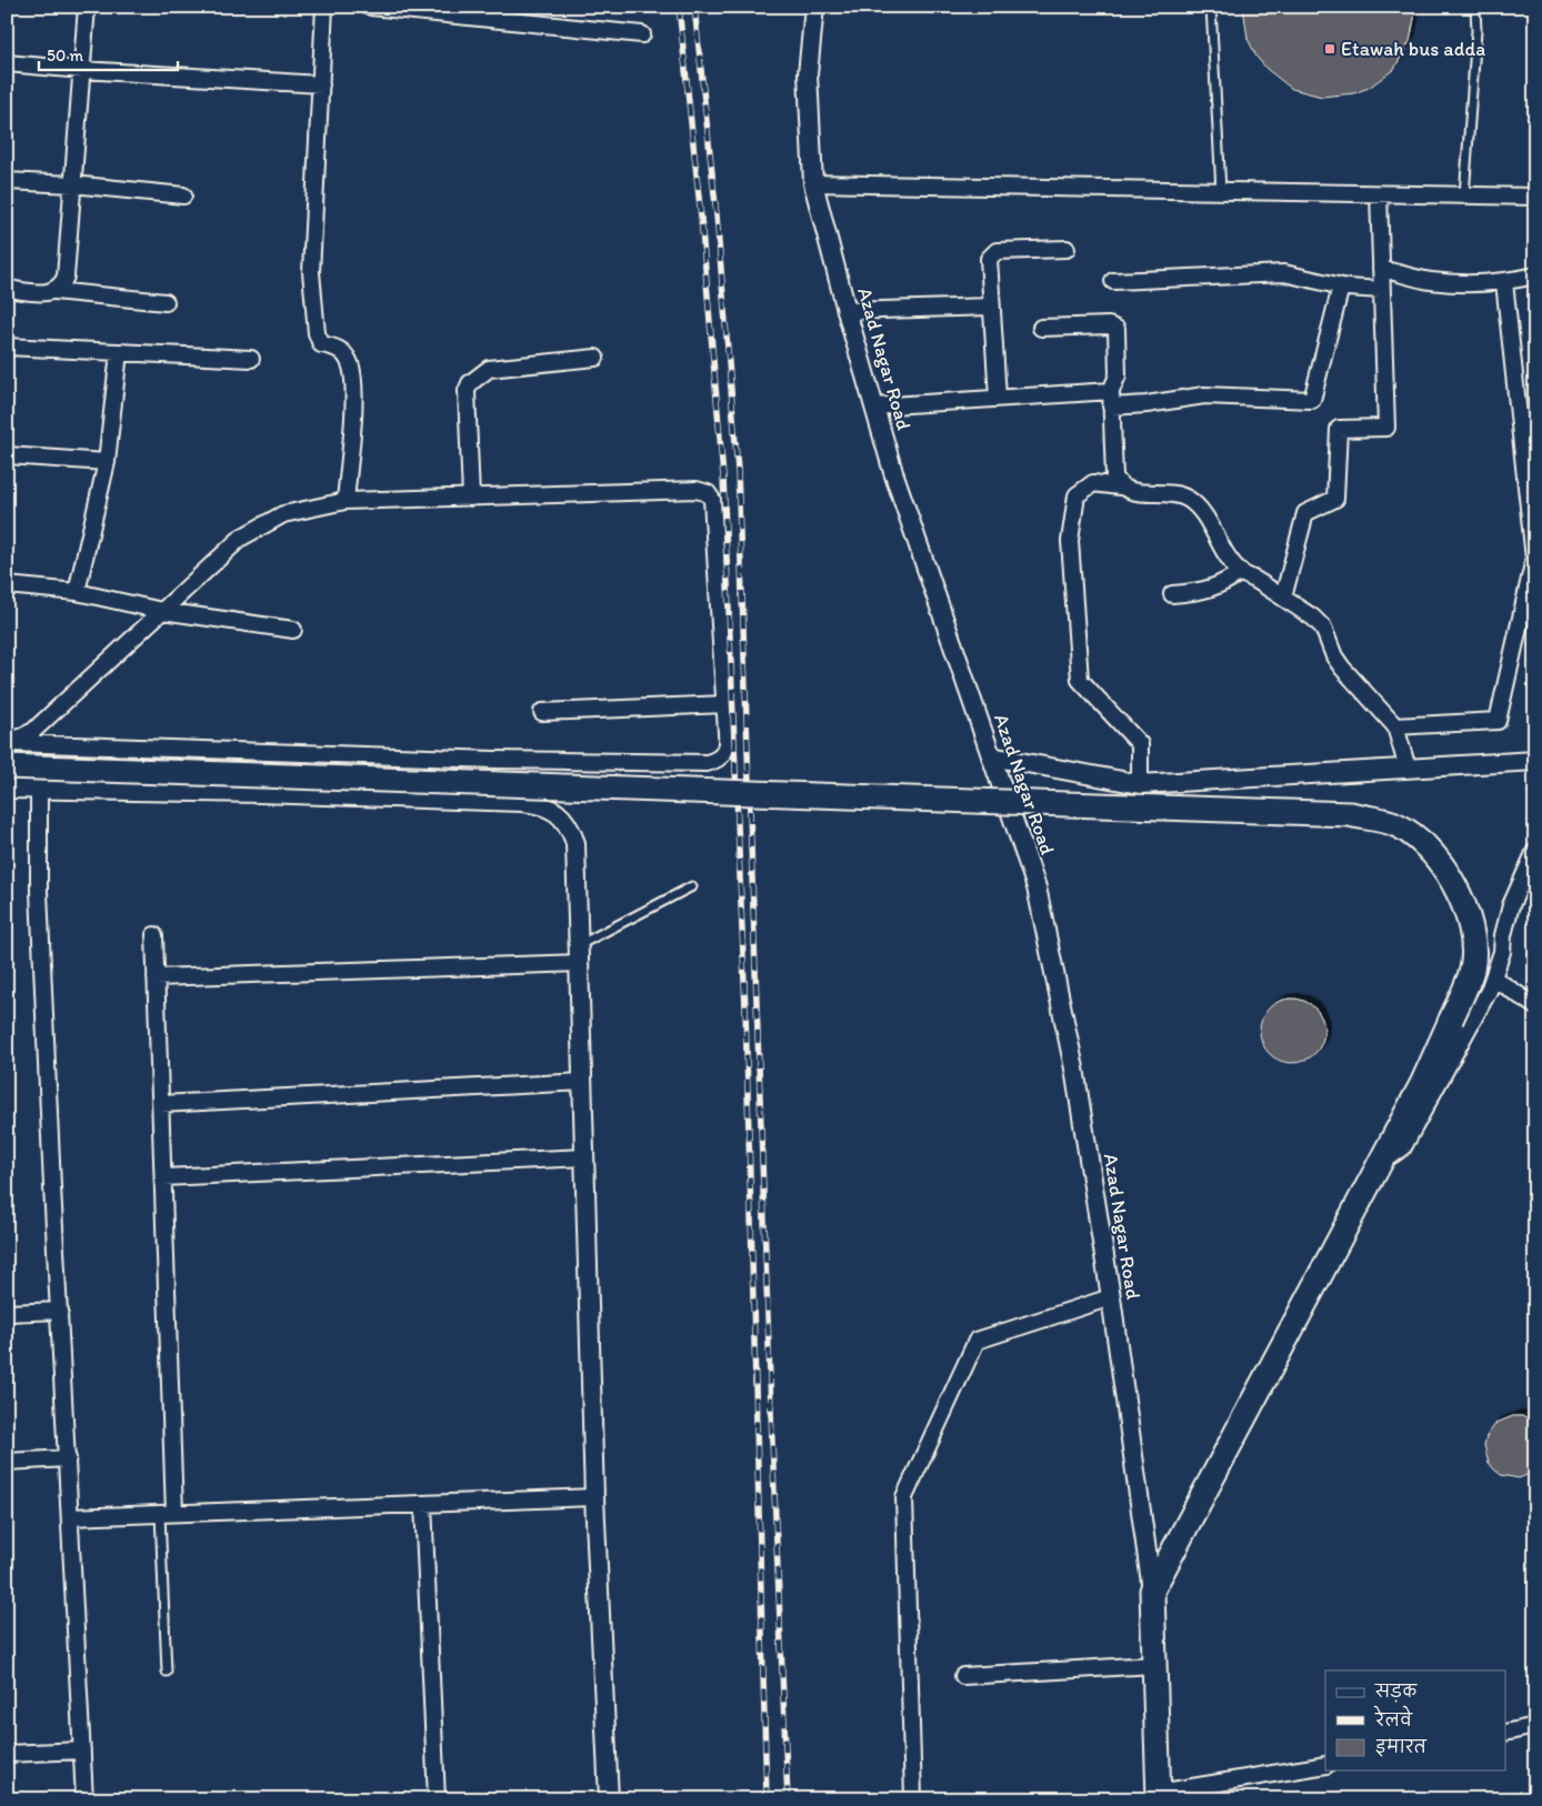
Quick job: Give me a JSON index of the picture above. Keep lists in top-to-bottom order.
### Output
{
  "streets": {
    "street": ["Azad Nagar Road"]
  },
  "places": {
    "transit": ["Etawah bus adda"]
  },
  "legend": ["सड़क", "रेलवे", "इमारत"],
  "scale_bar": "50 m"
}
